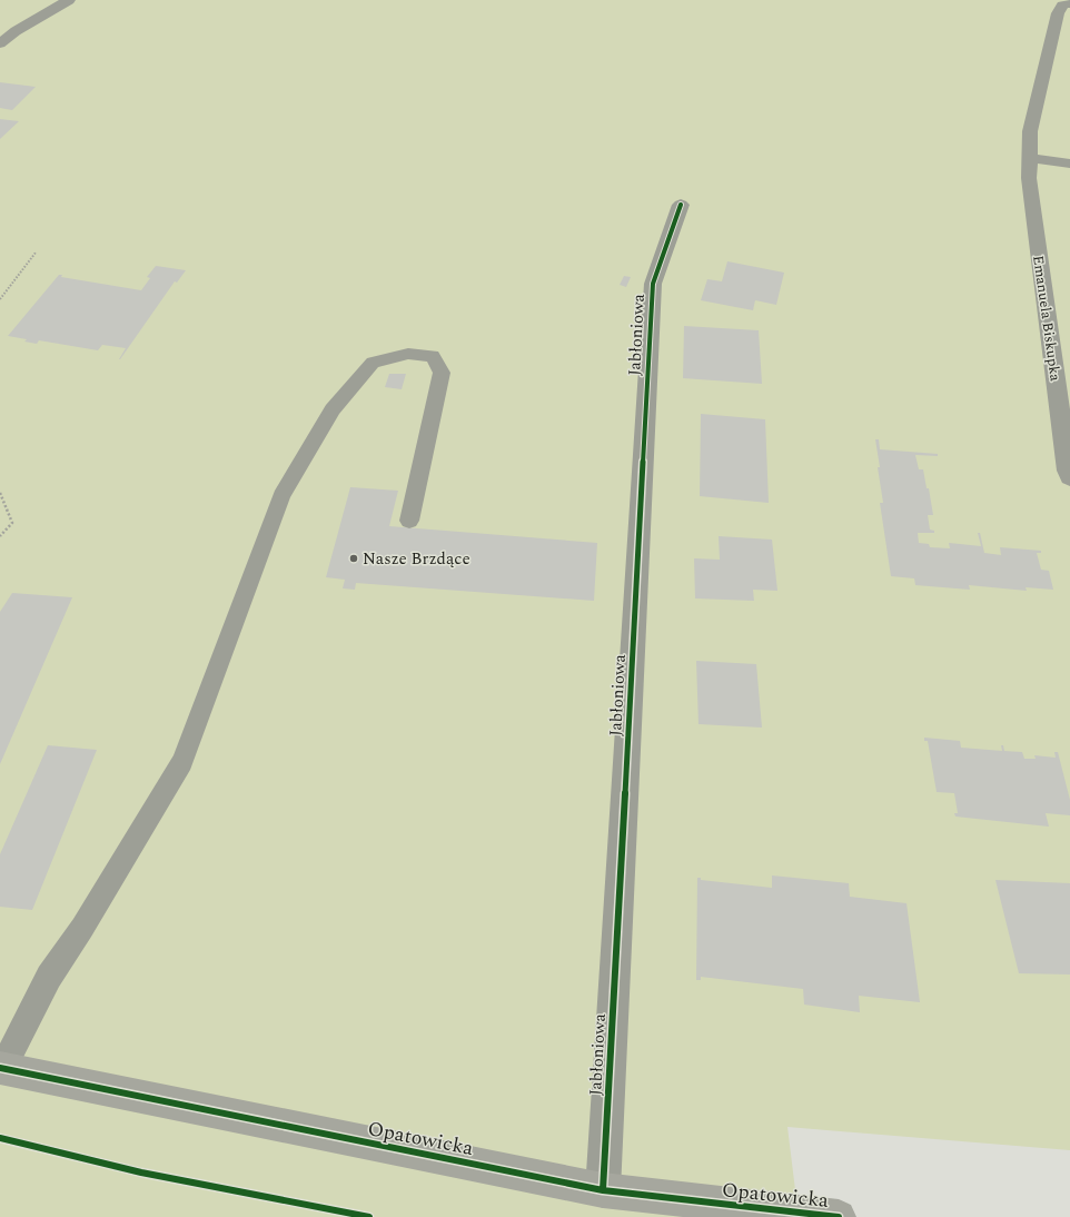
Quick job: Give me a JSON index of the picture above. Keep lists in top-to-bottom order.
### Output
{
  "streets": {
    "street": ["Emanuela Biskupka", "Jabłoniowa", "Opatowicka"]
  },
  "crossings": [
    ["Jabłoniowa", "Opatowicka"]
  ],
  "places": ["Nasze Brzdące"]
}
